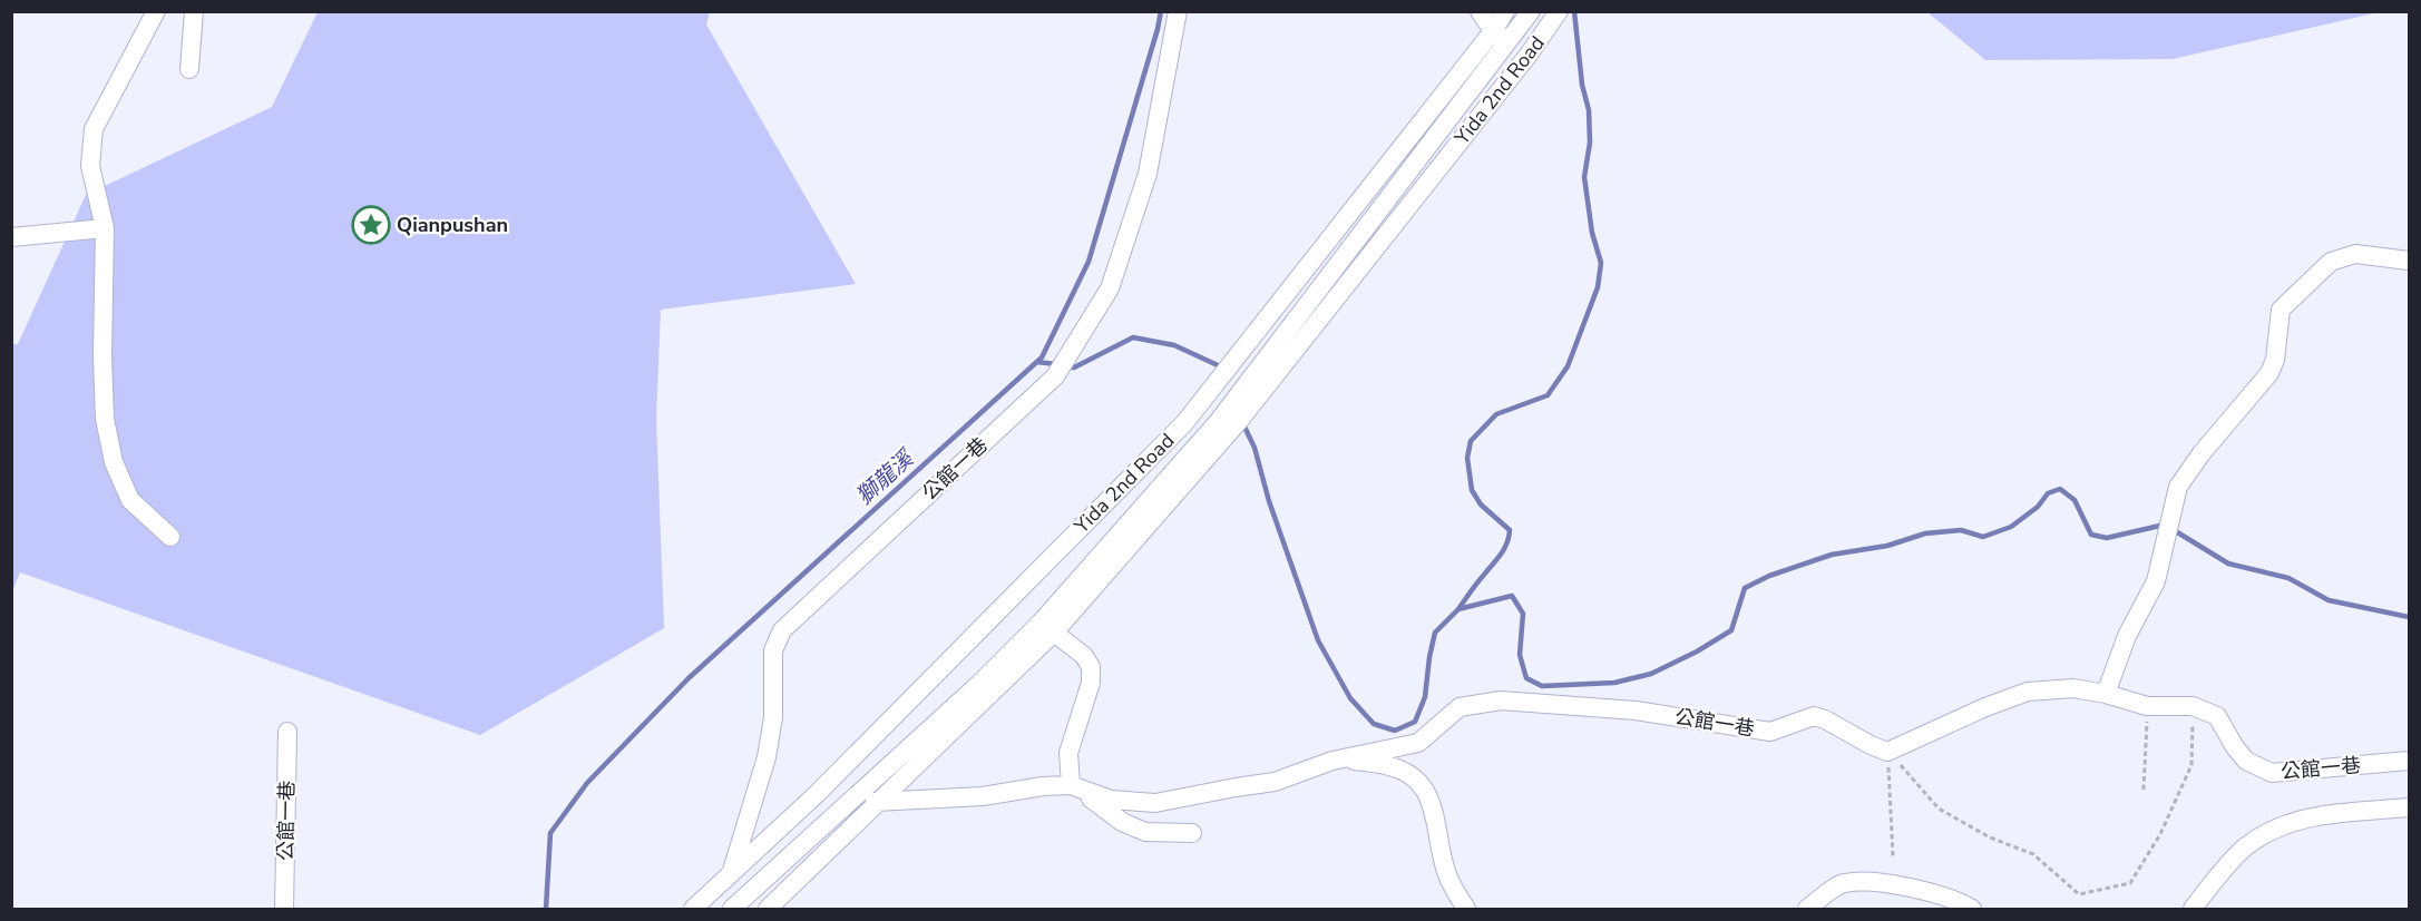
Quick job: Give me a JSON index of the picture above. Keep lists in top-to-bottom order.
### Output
{
  "streets": {
    "street": ["Yida 2nd Road", "公館一巷"]
  },
  "crossings": [
    ["Yida 2nd Road", "公館一巷"]
  ],
  "water": ["獅龍溪"],
  "places": {
    "place": ["Qianpushan"]
  }
}
